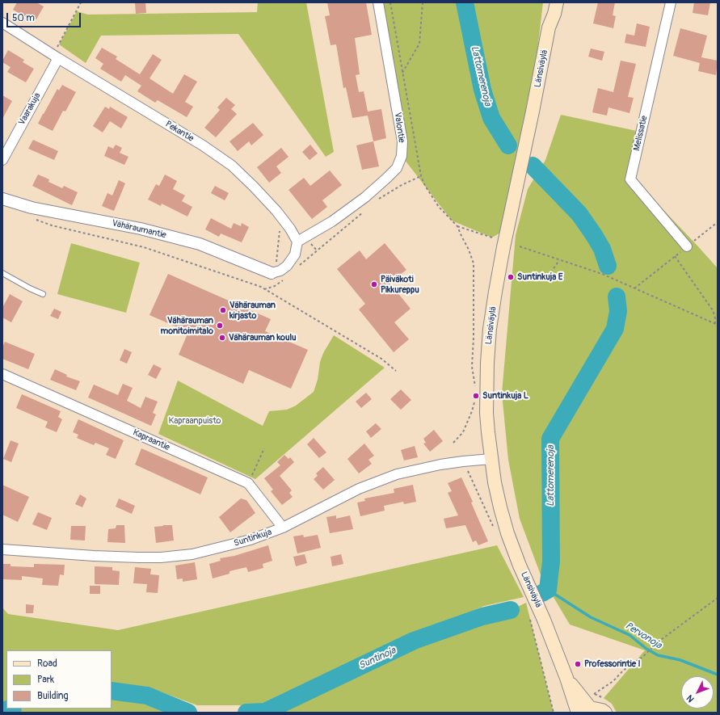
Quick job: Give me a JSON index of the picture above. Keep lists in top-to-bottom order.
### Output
{
  "streets": {
    "main road": ["Länsiväylä"],
    "street": [
      "Vaarakuja",
      "Valontie",
      "Pekantie",
      "Melissatie",
      "Vähäraumantie",
      "Kapraantie",
      "Suntinkuja"
    ]
  },
  "crossings": [
    ["Länsiväylä", "Suntinkuja"],
    ["Vaarakuja", "Pekantie"],
    ["Valontie", "Pekantie"],
    ["Kapraantie", "Suntinkuja"]
  ],
  "water": ["Lattomerenoja", "Pervonoja", "Suntinoja"],
  "parks": ["Kapraanpuisto"],
  "places": [
    "Suntinkuja E",
    "Päiväkoti Pikkureppu",
    "Vähärauman kirjasto",
    "Vähärauman monitoimitalo",
    "Vähärauman koulu",
    "Suntinkuja L",
    "Professorintie I"
  ],
  "legend": ["Road", "Park", "Building"],
  "scale_bar": "50 m",
  "north": "bottom left"
}
